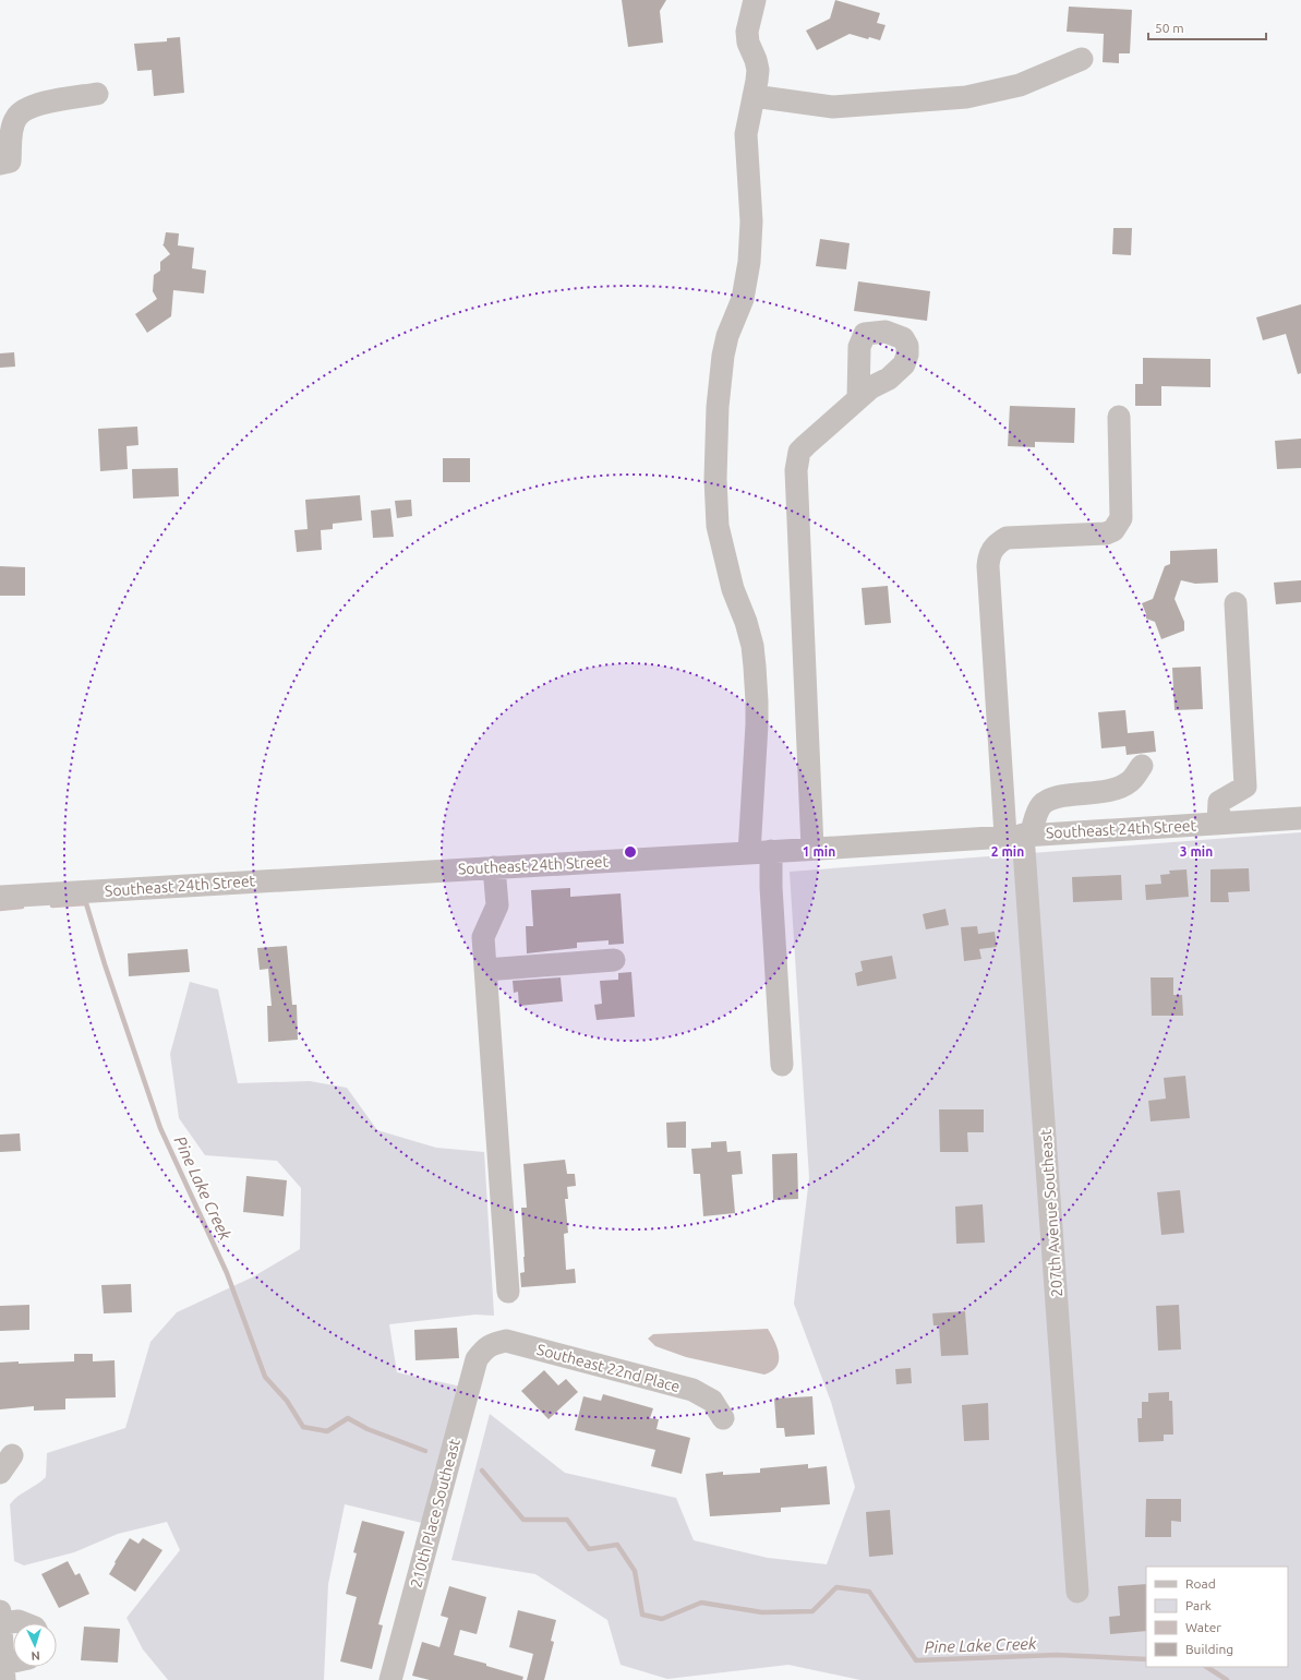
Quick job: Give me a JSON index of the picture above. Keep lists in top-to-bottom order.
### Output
{
  "streets": {
    "street": [
      "Southeast 24th Street",
      "207th Avenue Southeast",
      "Southeast 22nd Place",
      "210th Place Southeast"
    ]
  },
  "crossings": [
    ["Southeast 24th Street", "207th Avenue Southeast"],
    ["Southeast 22nd Place", "210th Place Southeast"]
  ],
  "water": ["Pine Lake Creek"],
  "legend": [
    "Road",
    "Park",
    "Water",
    "Building"
  ],
  "scale_bar": "50 m",
  "north": "bottom",
  "rings": ["1 min", "2 min", "3 min"]
}
